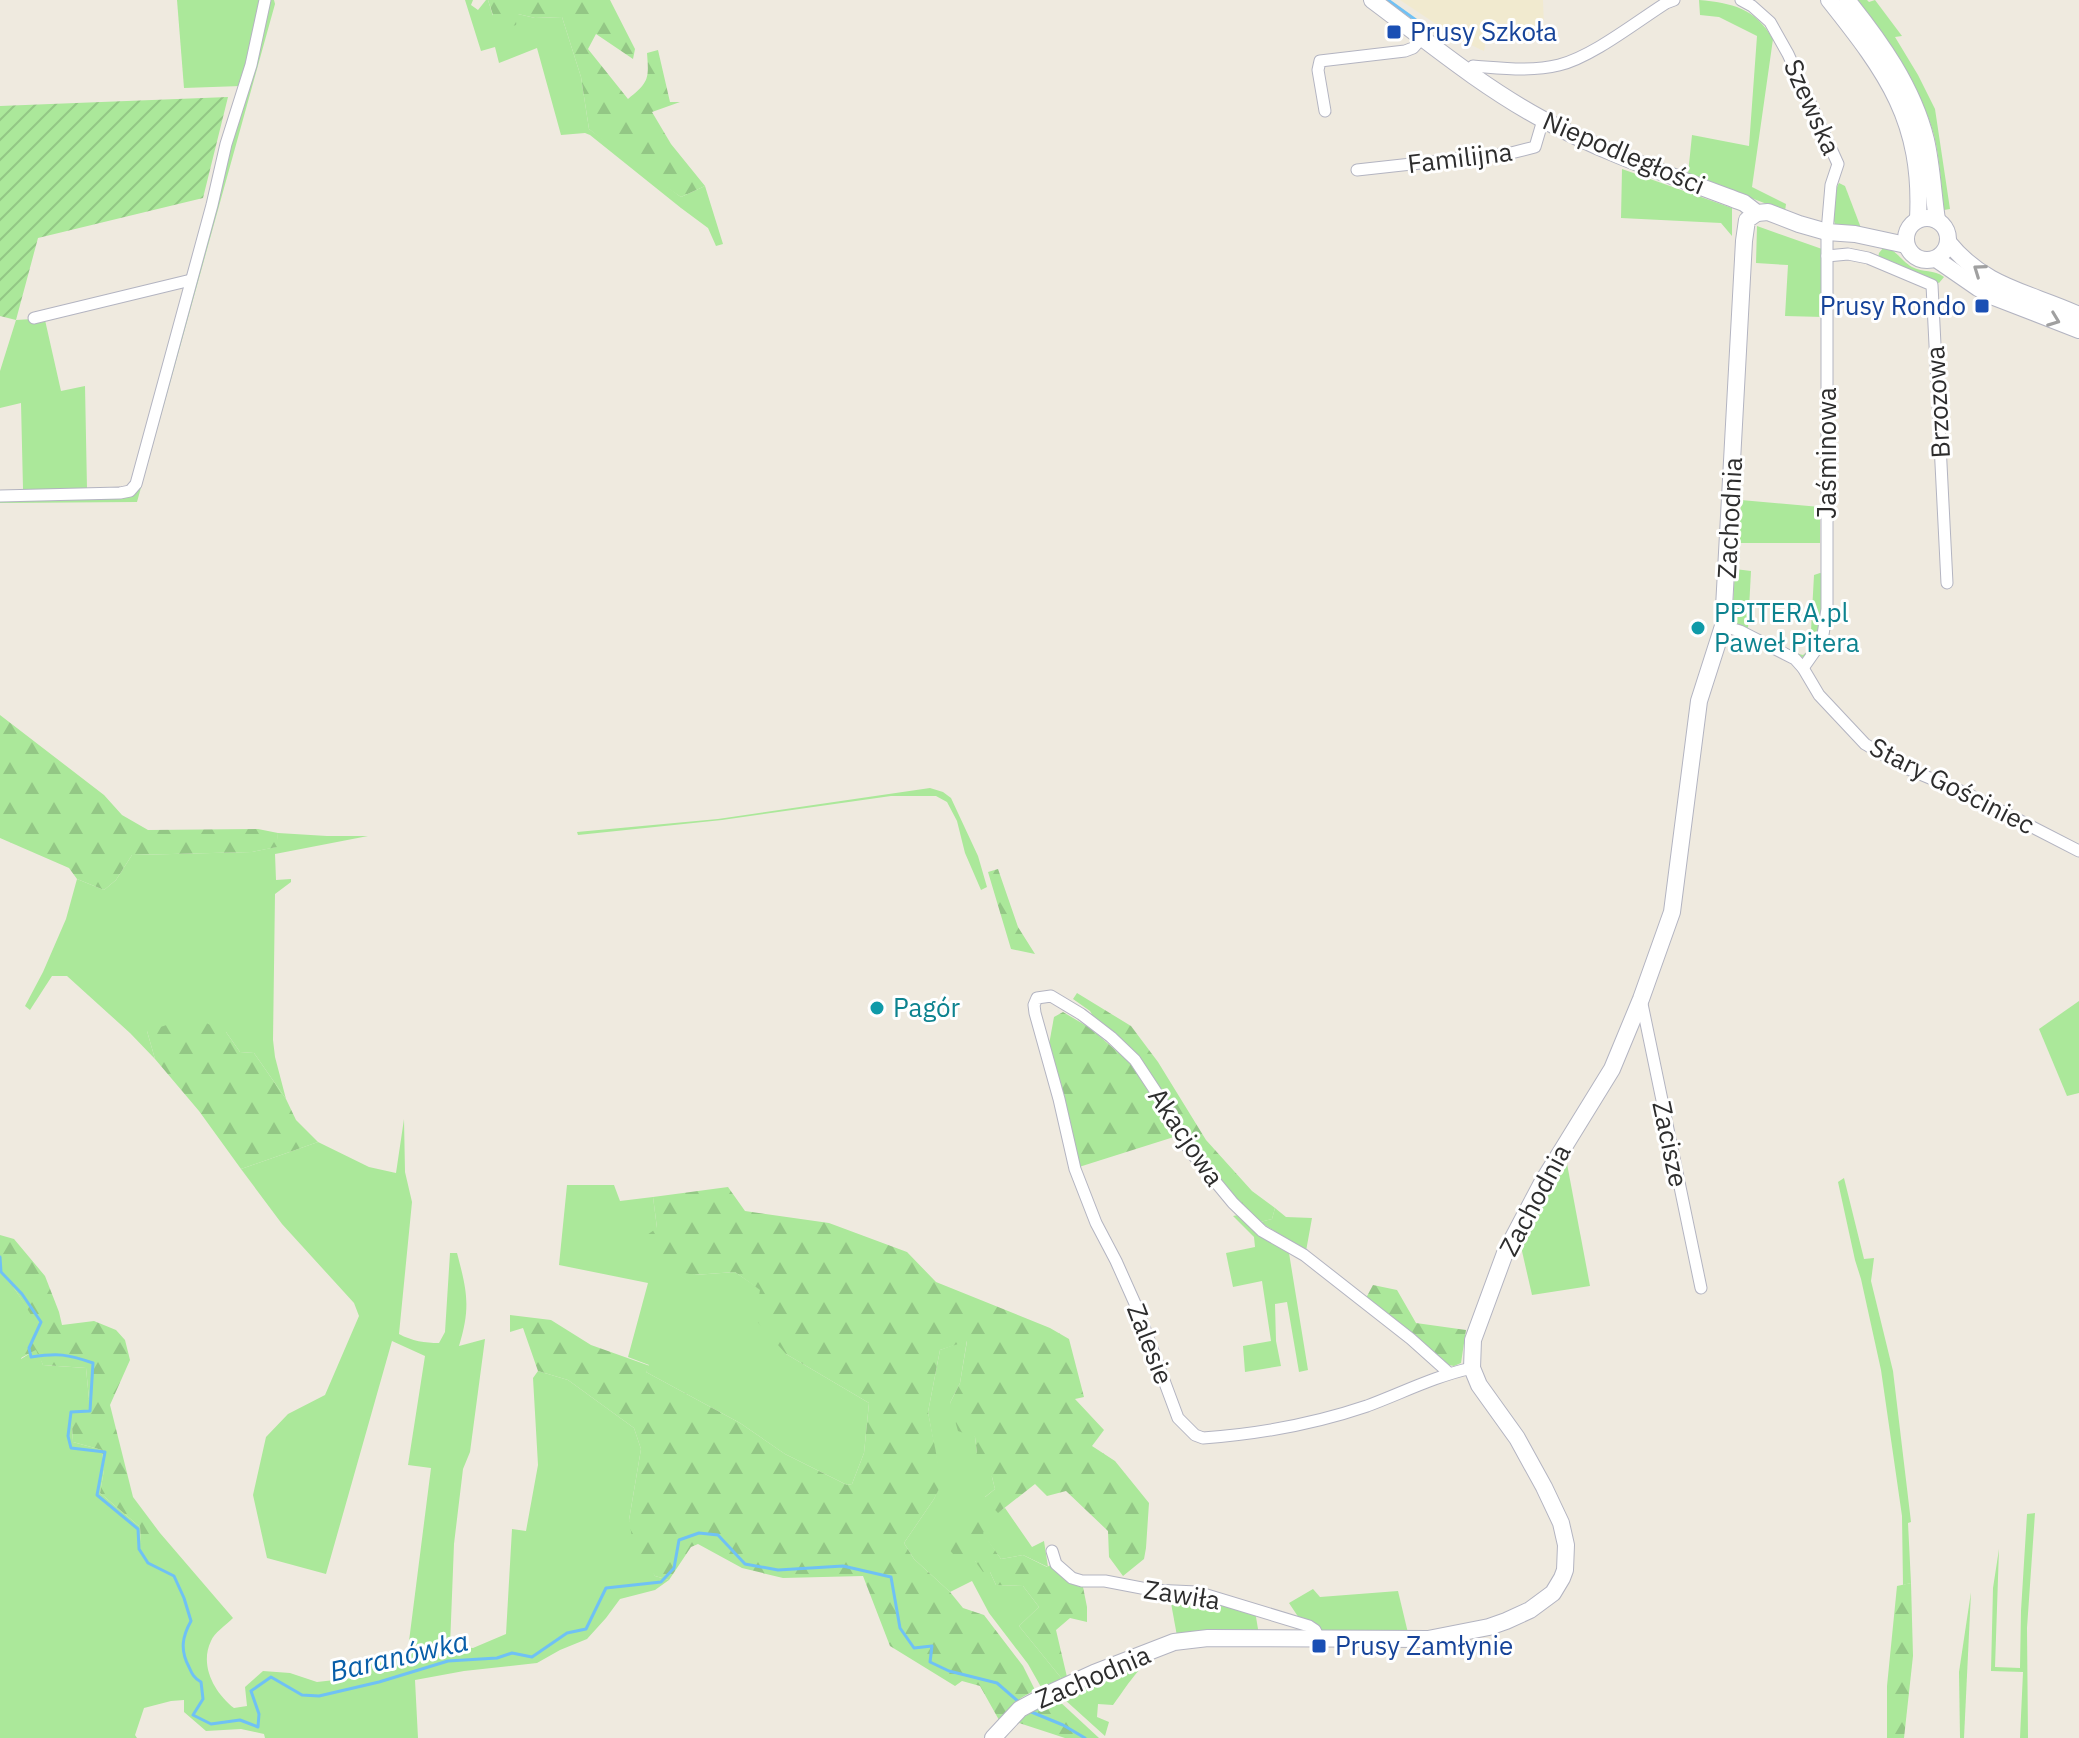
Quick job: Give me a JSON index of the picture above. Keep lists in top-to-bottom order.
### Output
{
  "streets": {
    "street": [
      "Szewska",
      "Niepodległości",
      "Familijna",
      "Brzozowa",
      "Jaśminowa",
      "Zachodnia",
      "Stary Gościniec",
      "Akacjowa",
      "Zacisze",
      "Zalesie",
      "Zawiła"
    ]
  },
  "crossings": [
    ["Szewska", "Niepodległości"],
    ["Szewska", "Jaśminowa"],
    ["Niepodległości", "Familijna"],
    ["Niepodległości", "Jaśminowa"],
    ["Niepodległości", "Zachodnia"],
    ["Brzozowa", "Jaśminowa"],
    ["Jaśminowa", "Stary Gościniec"],
    ["Zachodnia", "Stary Gościniec"],
    ["Zachodnia", "Zacisze"],
    ["Zachodnia", "Zalesie"],
    ["Zachodnia", "Zawiła"],
    ["Akacjowa", "Zalesie"]
  ],
  "water": ["Baranówka"],
  "places": {
    "transit": ["Prusy Szkoła", "Prusy Rondo", "Prusy Zamłynie"],
    "other": ["PPITERA.pl Paweł Pitera", "Pagór"]
  }
}
